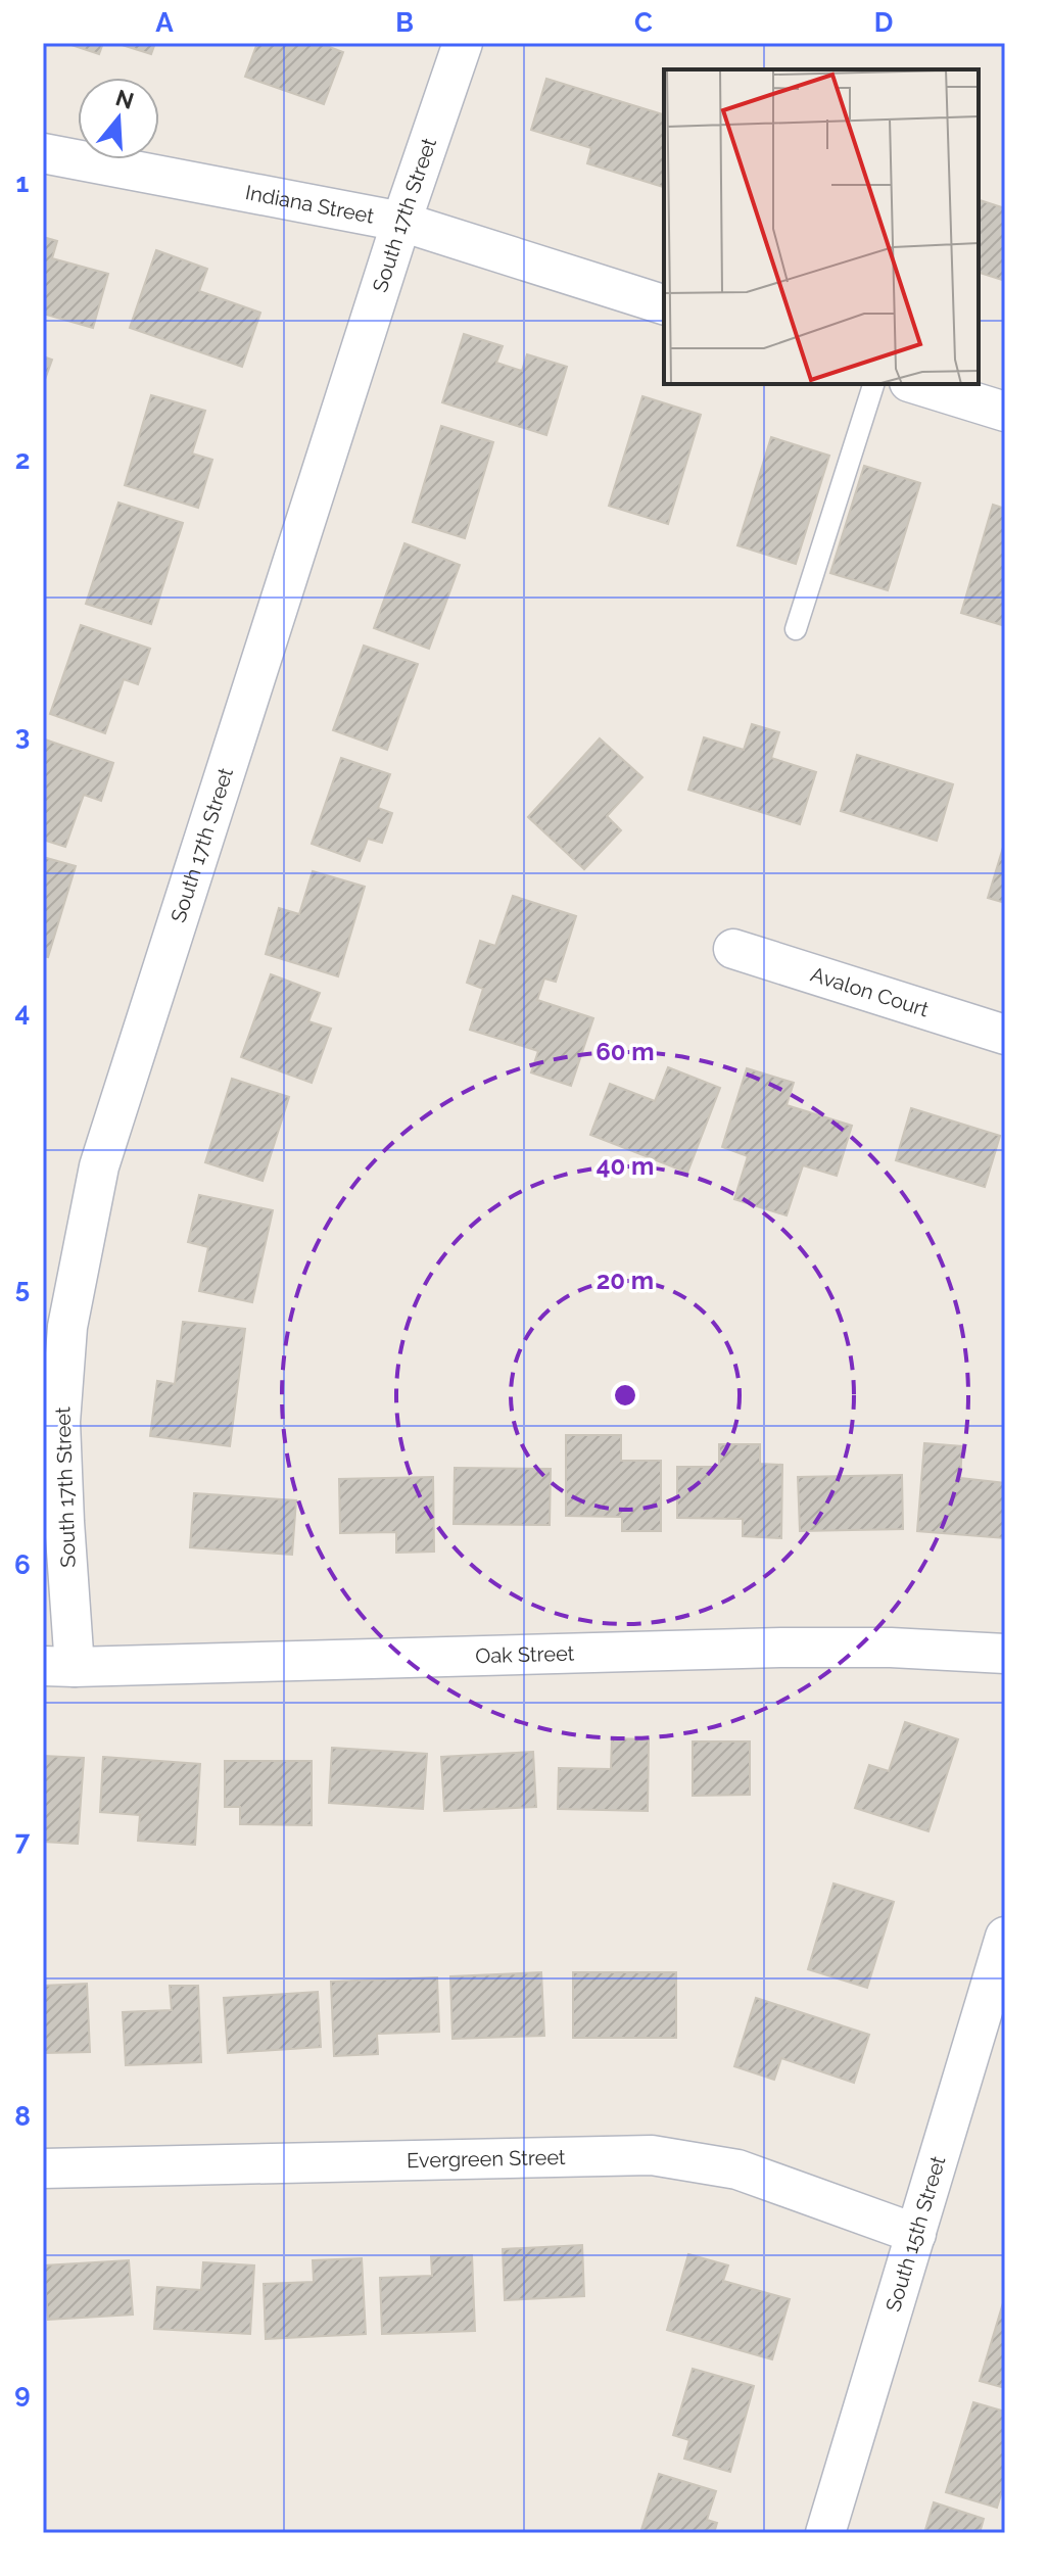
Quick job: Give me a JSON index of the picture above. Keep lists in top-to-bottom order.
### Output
{
  "streets": {
    "street": [
      "Indiana Street",
      "South 17th Street",
      "Avalon Court",
      "Oak Street",
      "Evergreen Street",
      "South 15th Street"
    ]
  },
  "crossings": [
    ["Indiana Street", "South 17th Street"],
    ["South 17th Street", "Oak Street"],
    ["Evergreen Street", "South 15th Street"]
  ],
  "north": "top",
  "grid": {
    "columns": [
      "A",
      "B",
      "C",
      "D"
    ],
    "rows": [
      "1",
      "2",
      "3",
      "4",
      "5",
      "6",
      "7",
      "8",
      "9"
    ]
  },
  "rings": ["60 m", "40 m", "20 m"]
}
